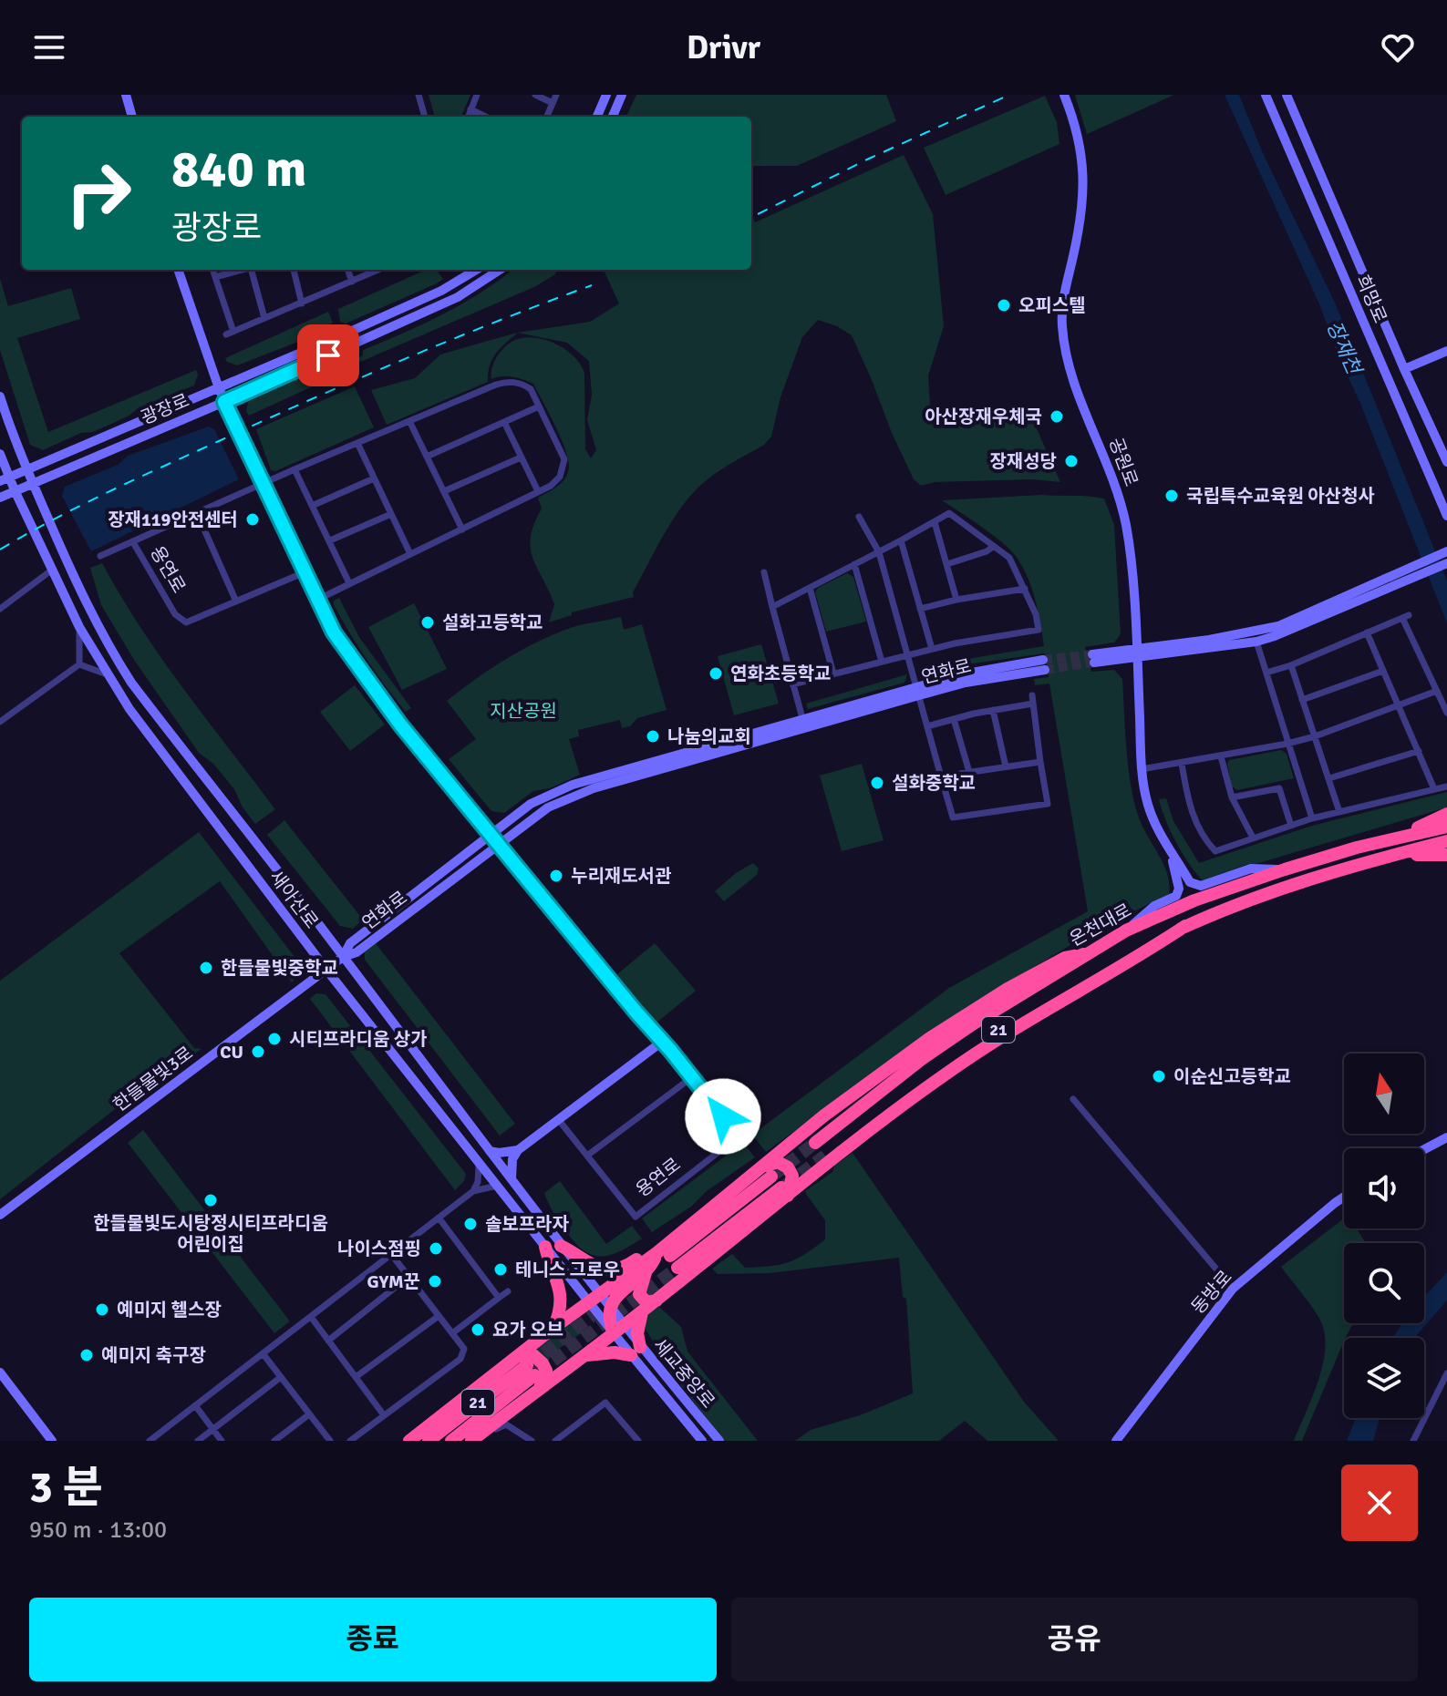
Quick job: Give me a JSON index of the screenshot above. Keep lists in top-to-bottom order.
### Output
{
  "streets": {
    "highway": ["온천대로", "21"],
    "street": [
      "희망로",
      "광장로",
      "공원로",
      "용연로",
      "연화로",
      "새아산로",
      "한들물빛3로",
      "동방로",
      "세교중앙로"
    ]
  },
  "crossings": [
    ["광장로", "용연로"],
    ["광장로", "새아산로"],
    ["용연로", "연화로"],
    ["연화로", "새아산로"],
    ["연화로", "한들물빛3로"],
    ["새아산로", "한들물빛3로"],
    ["새아산로", "세교중앙로"]
  ],
  "water": ["장재천"],
  "parks": ["지산공원"],
  "places": [
    "오피스텔",
    "아산장재우체국",
    "장재성당",
    "국립특수교육원 아산청사",
    "장재119안전센터",
    "설화고등학교",
    "연화초등학교",
    "나눔의교회",
    "설화중학교",
    "누리재도서관",
    "한들물빛중학교",
    "시티프라디움 상가",
    "CU",
    "이순신고등학교",
    "한들물빛도시탕정시티프라디움 어린이집",
    "솔보프라자",
    "나이스점핑",
    "테니스 그로우",
    "GYM꾼",
    "예미지 헬스장",
    "요가 오브",
    "예미지 축구장"
  ],
  "north": "top",
  "page": {
    "header": "Drivr",
    "turn": ["840 m", "광장로"],
    "heading": ["3 분", "950 m · 13:00"],
    "buttons": ["종료", "공유"]
  }
}
